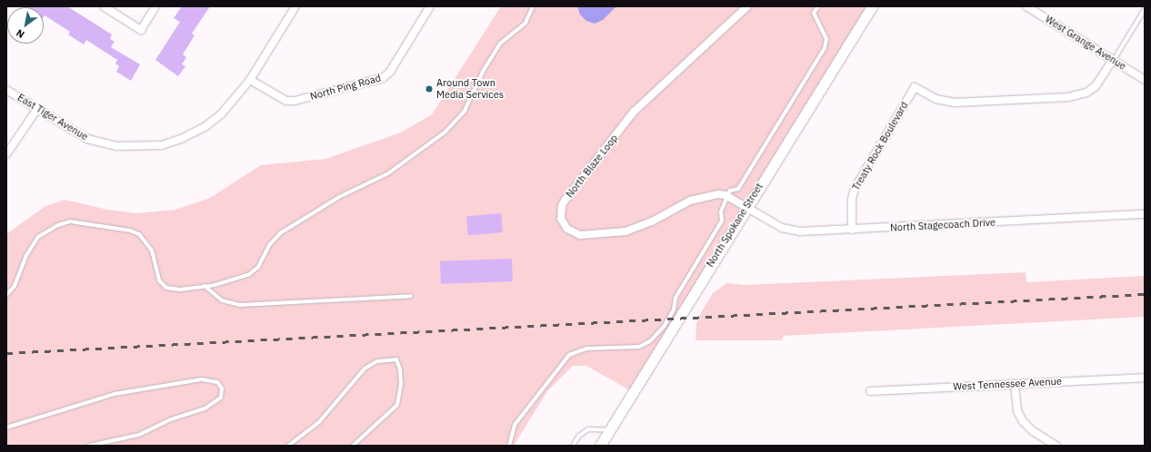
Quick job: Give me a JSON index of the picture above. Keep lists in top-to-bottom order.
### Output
{
  "streets": {
    "street": [
      "West Grange Avenue",
      "North Ping Road",
      "East Tiger Avenue",
      "Treaty Rock Boulevard",
      "North Blaze Loop",
      "North Spokane Street",
      "North Stagecoach Drive",
      "West Tennessee Avenue"
    ]
  },
  "crossings": [
    ["West Grange Avenue", "Treaty Rock Boulevard"],
    ["North Ping Road", "East Tiger Avenue"],
    ["Treaty Rock Boulevard", "North Stagecoach Drive"],
    ["North Spokane Street", "North Stagecoach Drive"]
  ],
  "places": ["Around Town Media Services"],
  "north": "bottom left"
}
